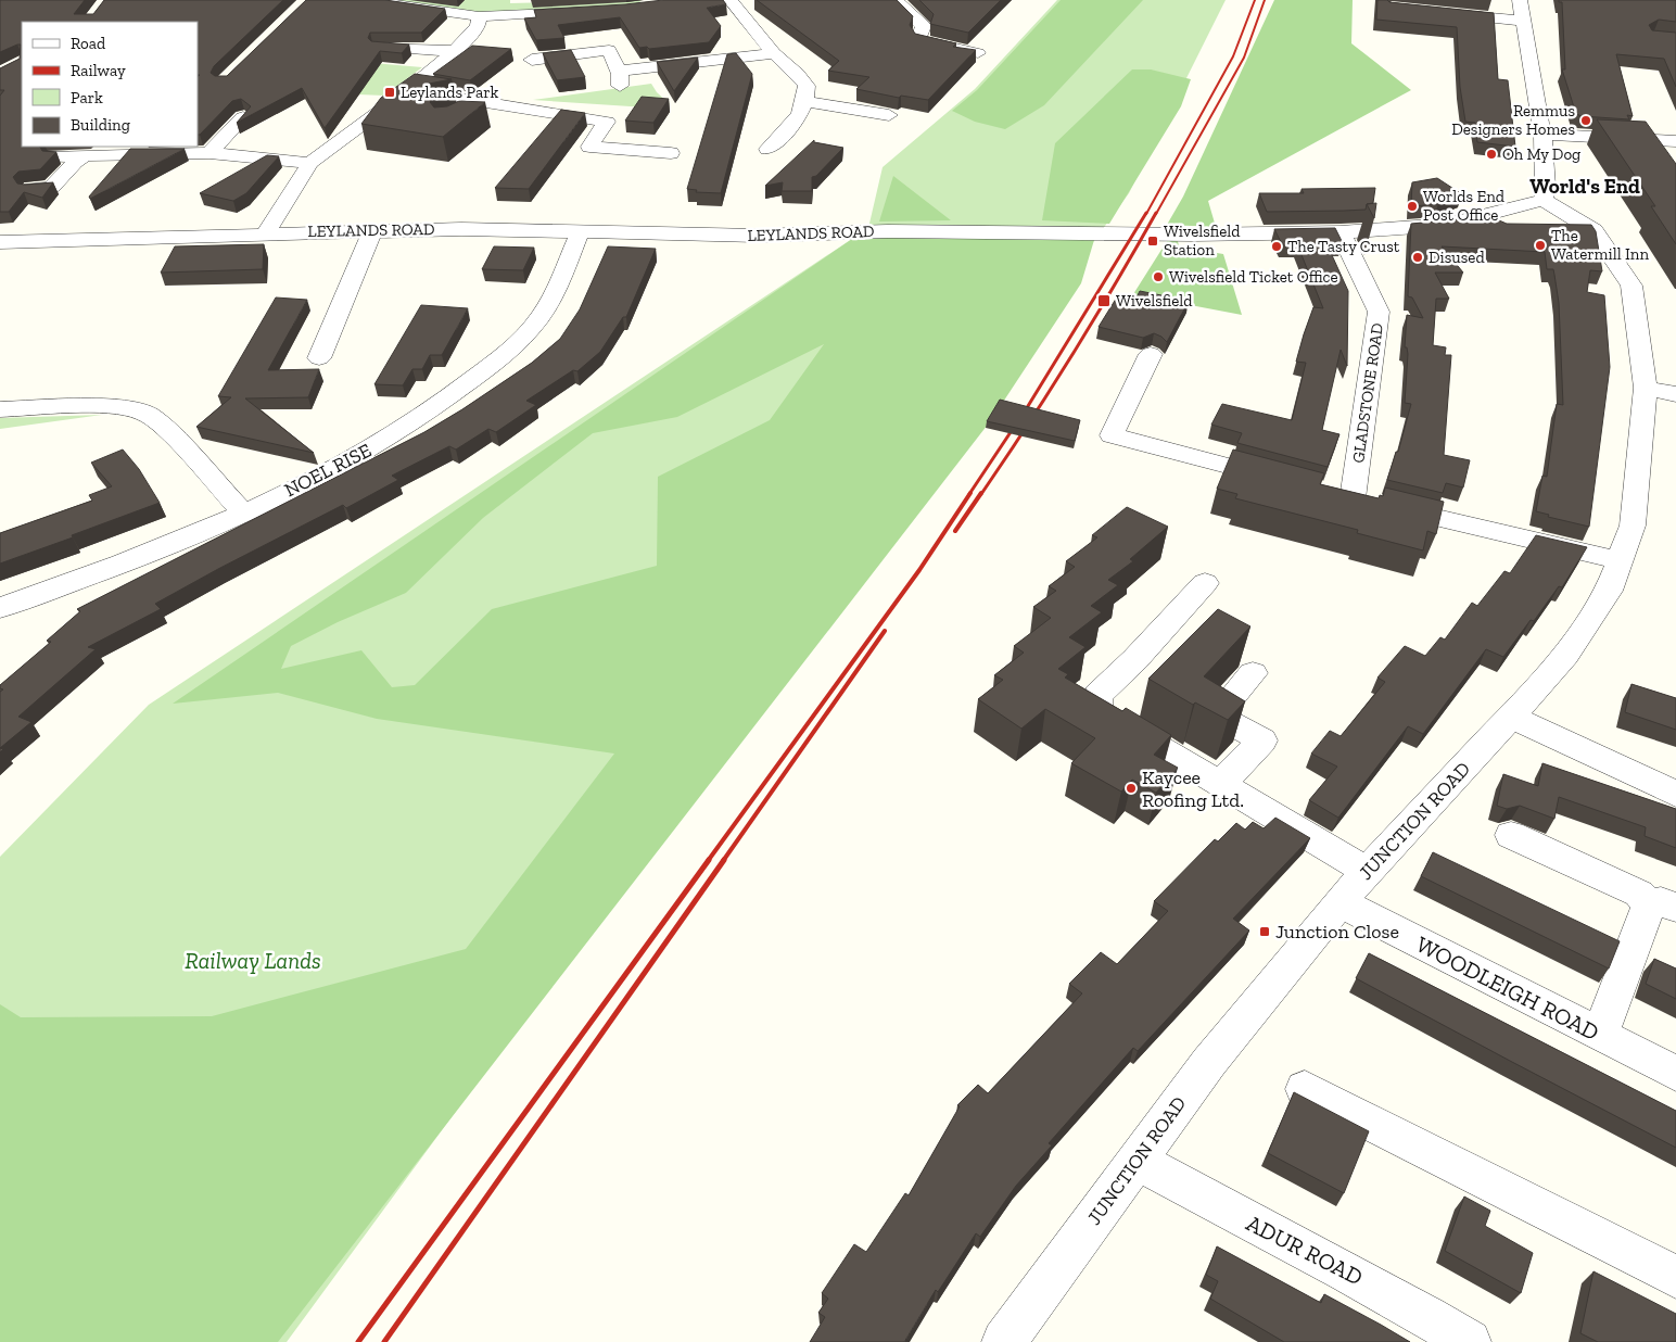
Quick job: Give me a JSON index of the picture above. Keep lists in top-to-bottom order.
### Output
{
  "streets": {
    "street": [
      "LEYLANDS ROAD",
      "GLADSTONE ROAD",
      "NOEL RISE",
      "JUNCTION ROAD",
      "WOODLEIGH ROAD",
      "ADUR ROAD"
    ]
  },
  "crossings": [
    ["LEYLANDS ROAD", "GLADSTONE ROAD"],
    ["LEYLANDS ROAD", "NOEL RISE"],
    ["GLADSTONE ROAD", "JUNCTION ROAD"],
    ["JUNCTION ROAD", "WOODLEIGH ROAD"],
    ["JUNCTION ROAD", "ADUR ROAD"]
  ],
  "districts": ["World's End"],
  "parks": ["Railway Lands"],
  "places": {
    "transit": [
      "Leylands Park",
      "Wivelsfield Station",
      "Wivelsfield",
      "Junction Close"
    ],
    "other": [
      "Remmus Designers Homes",
      "Oh My Dog",
      "Worlds End Post Office",
      "The Watermill Inn",
      "The Tasty Crust",
      "Disused",
      "Wivelsfield Ticket Office",
      "Kaycee Roofing Ltd."
    ]
  },
  "legend": [
    "Road",
    "Railway",
    "Park",
    "Building"
  ]
}
